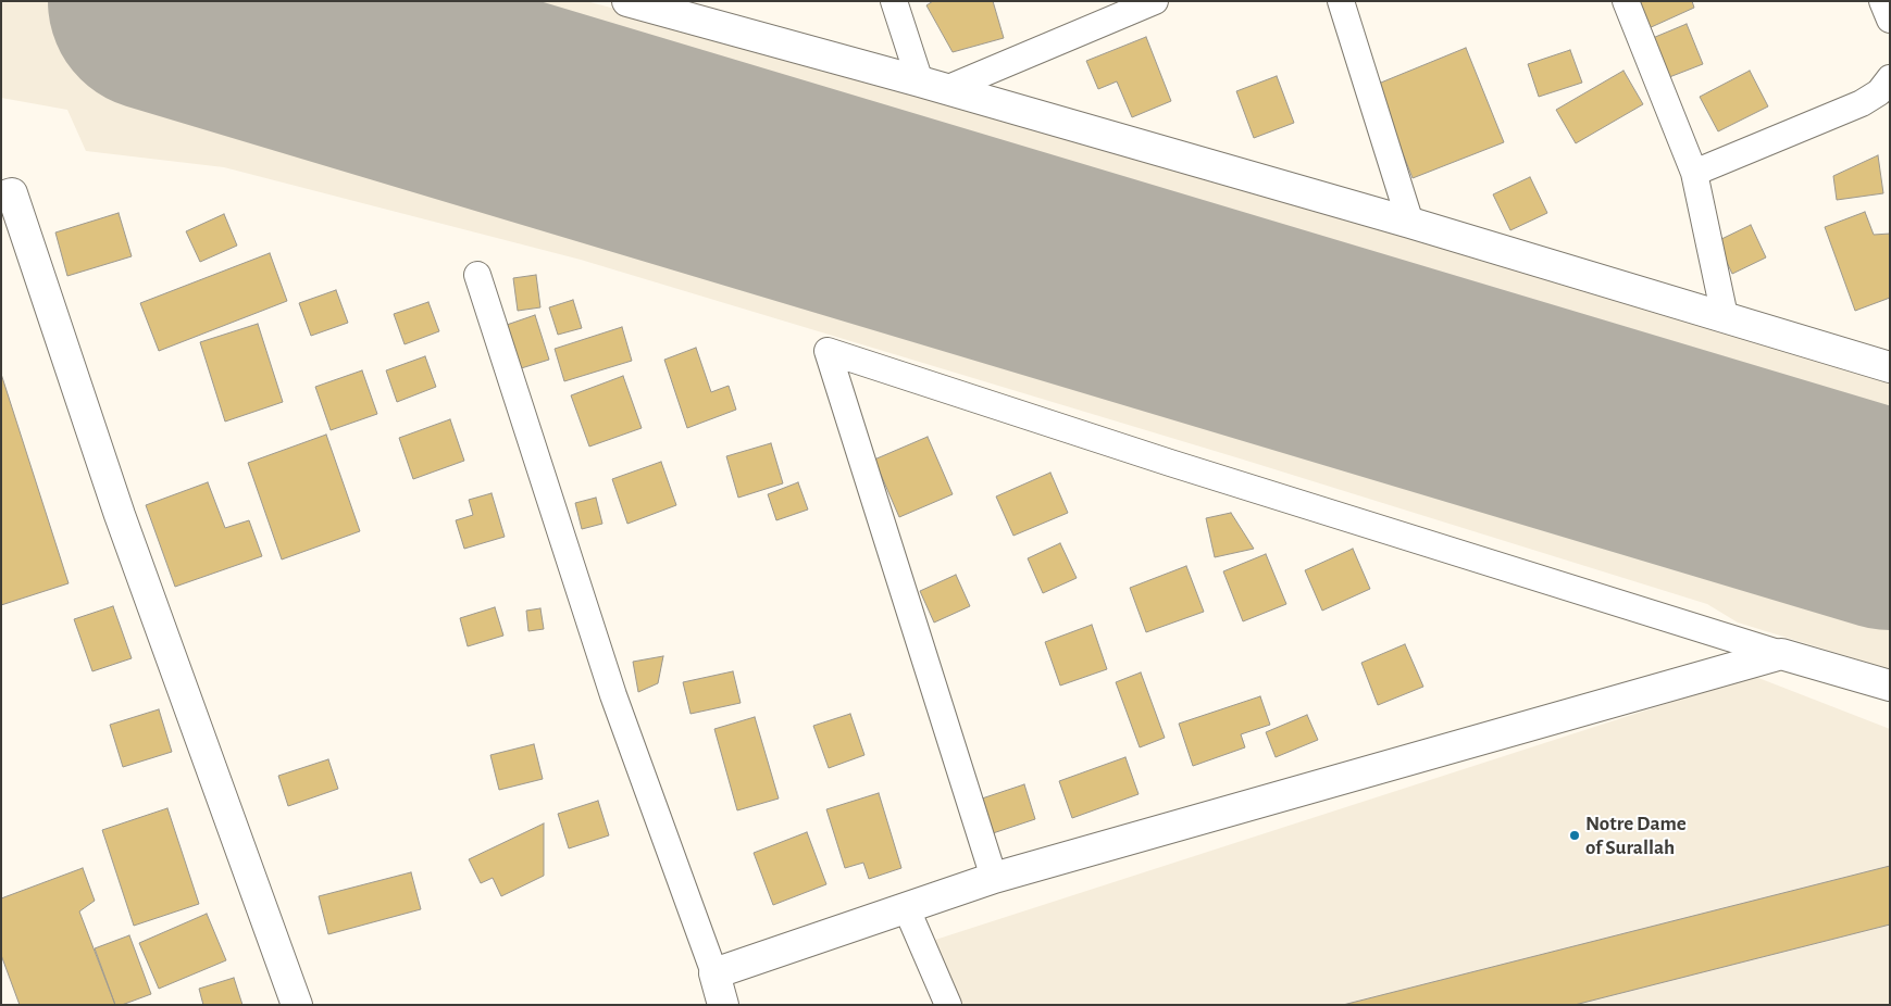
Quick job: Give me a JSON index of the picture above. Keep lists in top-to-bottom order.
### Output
{
  "places": ["Notre Dame of Surallah"]
}
